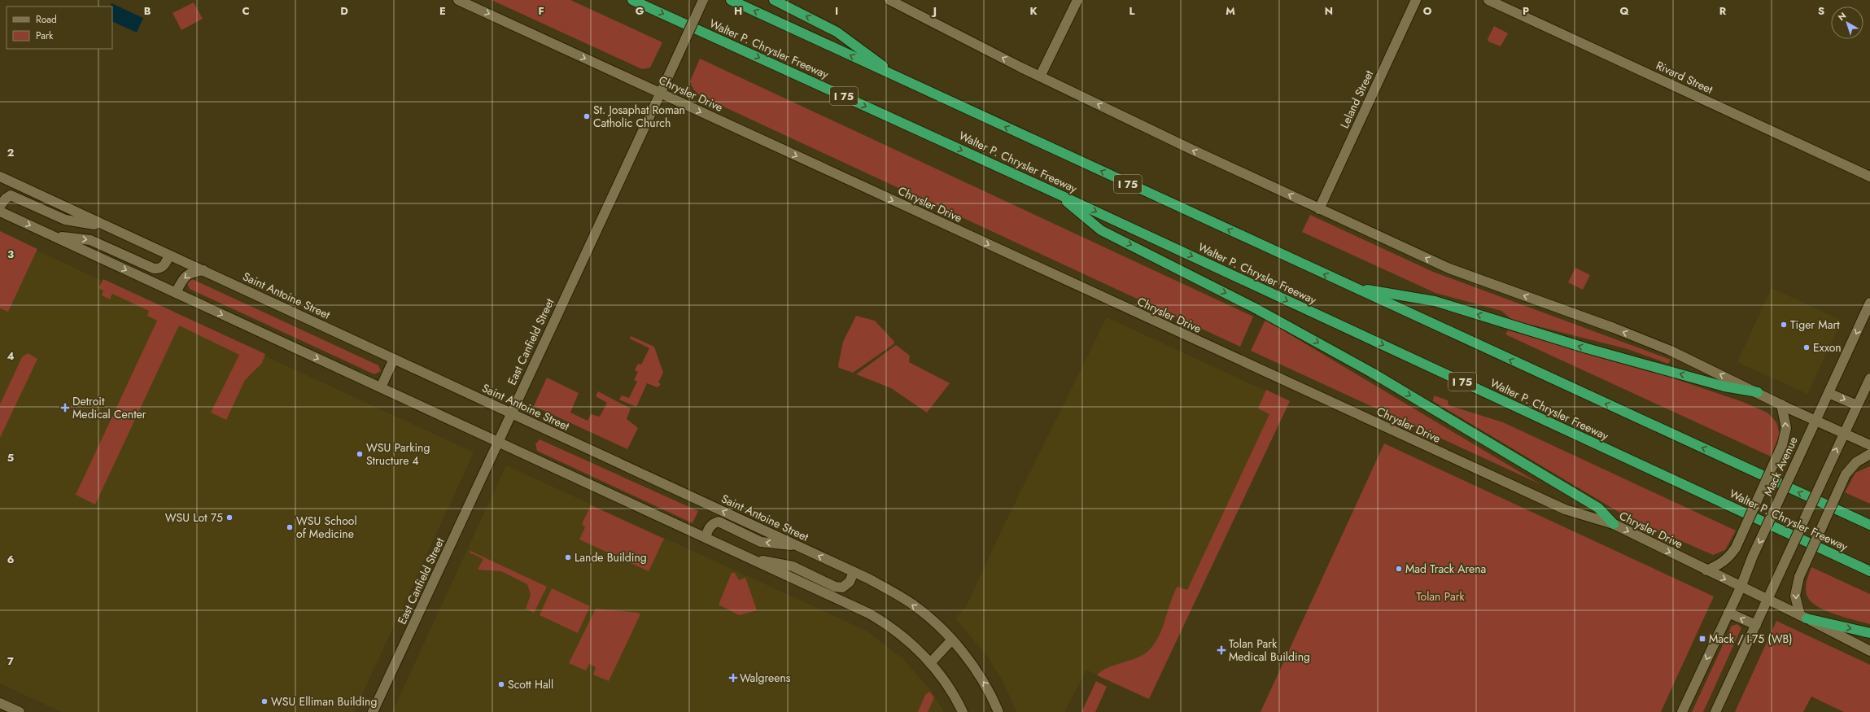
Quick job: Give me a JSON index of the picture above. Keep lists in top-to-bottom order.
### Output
{
  "streets": {
    "highway": ["Walter P. Chrysler Freeway", "I 75"],
    "street": [
      "Rivard Street",
      "Chrysler Drive",
      "Leland Street",
      "Saint Antoine Street",
      "East Canfield Street",
      "Mack Avenue"
    ]
  },
  "crossings": [
    ["Chrysler Drive", "East Canfield Street"],
    ["Chrysler Drive", "Mack Avenue"],
    ["Saint Antoine Street", "East Canfield Street"]
  ],
  "one_way": ["Chrysler Drive"],
  "parks": ["Tolan Park"],
  "places": {
    "other": [
      "St. Josaphat Roman Catholic Church",
      "Tiger Mart",
      "Exxon",
      "WSU Parking Structure 4",
      "WSU Lot 75",
      "WSU School of Medicine",
      "Lande Building",
      "Mad Track Arena",
      "Scott Hall",
      "WSU Elliman Building"
    ],
    "health": ["Detroit Medical Center", "Tolan Park Medical Building", "Walgreens"],
    "transit": ["Mack / I-75 (WB)"]
  },
  "legend": ["Road", "Park"],
  "north": "top left",
  "grid": {
    "columns": [
      "B",
      "C",
      "D",
      "E",
      "F",
      "G",
      "H",
      "I",
      "J",
      "K",
      "L",
      "M",
      "N",
      "O",
      "P",
      "Q",
      "R",
      "S"
    ],
    "rows": [
      "2",
      "3",
      "4",
      "5",
      "6",
      "7"
    ]
  }
}
